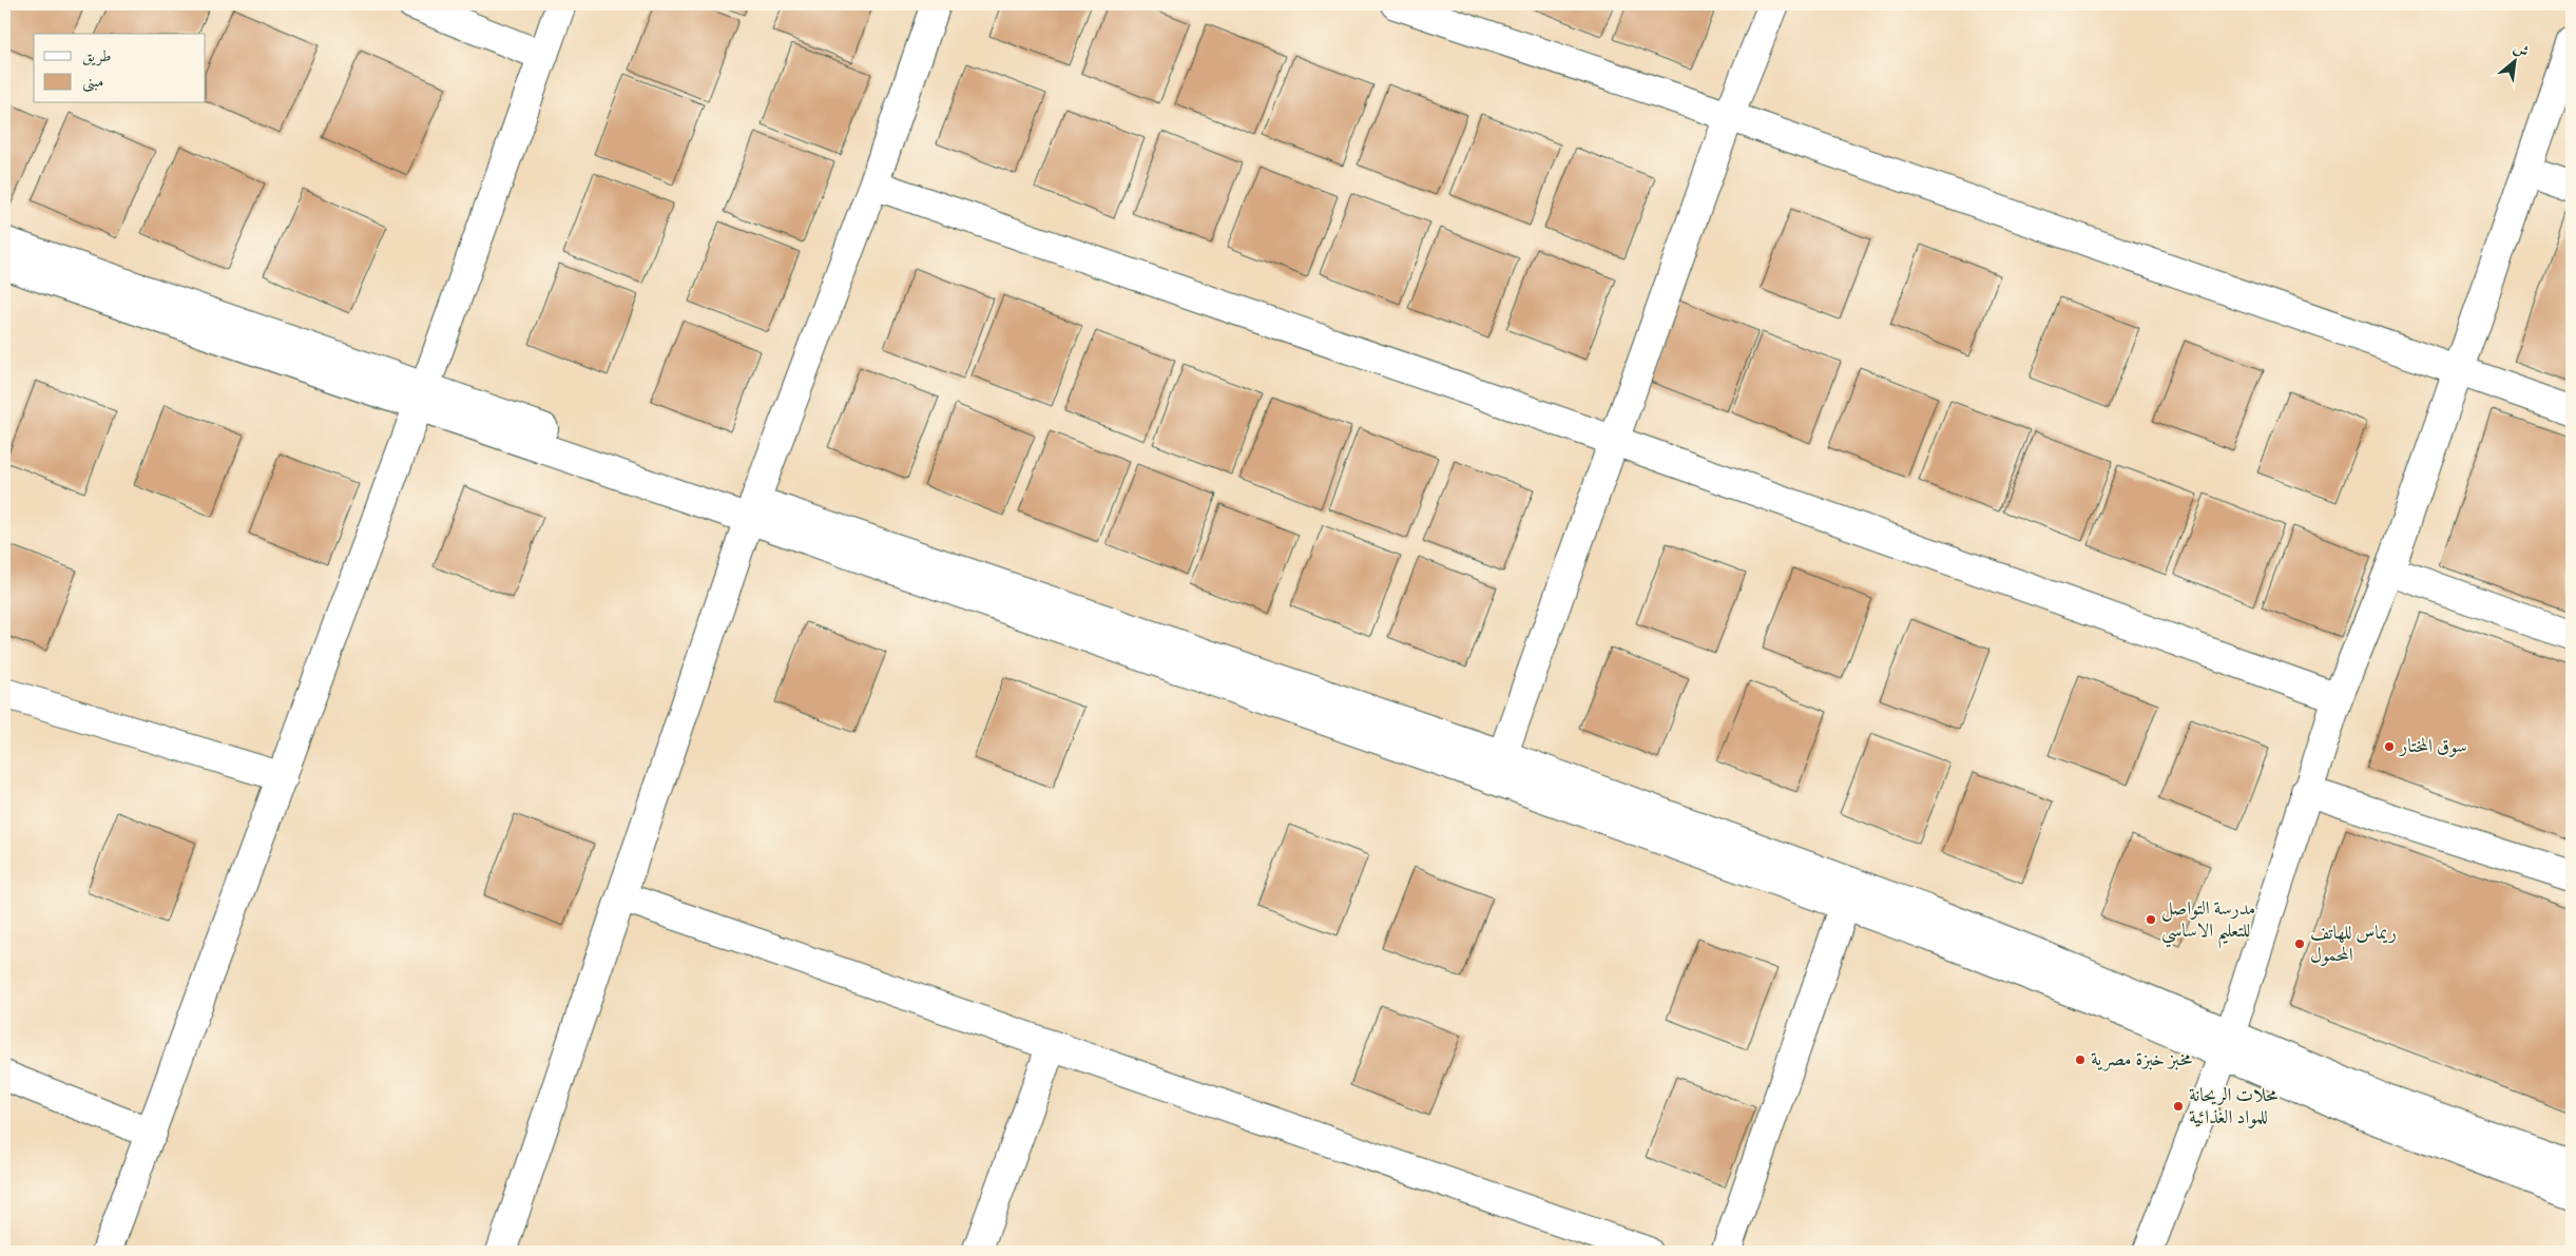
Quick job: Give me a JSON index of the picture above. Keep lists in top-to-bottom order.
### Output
{
  "places": [
    "سوق المختار",
    "مدرسة التواصل للتعليم الاساسي",
    "ريماس للهاتف المحمول",
    "مخبز خبزة مصرية",
    "محلات الريحانة للمواد الغذائية"
  ],
  "legend": ["طريق", "مبنى"],
  "north": "top right"
}
